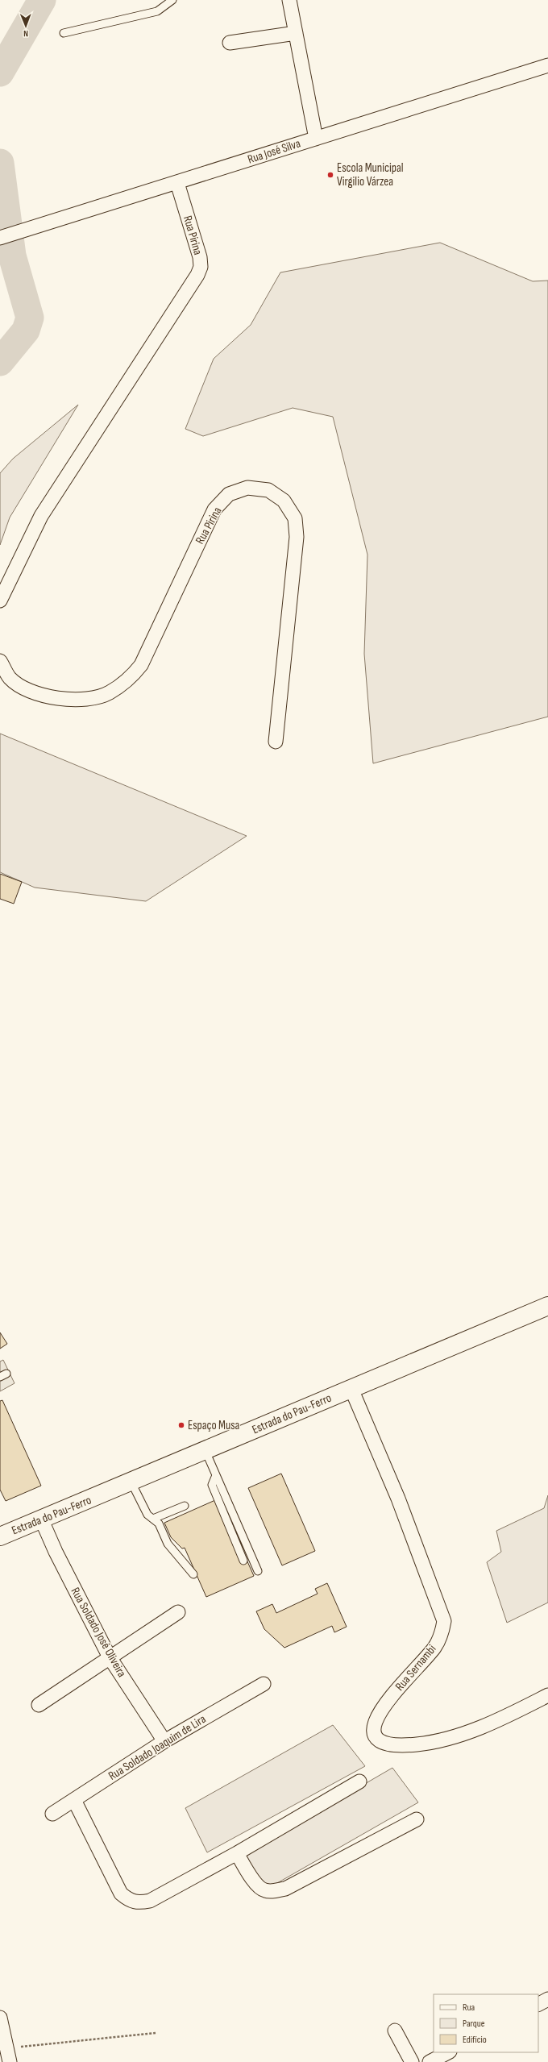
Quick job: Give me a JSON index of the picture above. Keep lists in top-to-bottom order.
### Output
{
  "streets": {
    "main road": ["Estrada do Pau-Ferro"],
    "street": [
      "Rua José Silva",
      "Rua Pirina",
      "Rua Soldado José Oliveira",
      "Rua Sernambi",
      "Rua Soldado Joaquim de Lira"
    ]
  },
  "crossings": [
    ["Rua José Silva", "Rua Pirina"],
    ["Estrada do Pau-Ferro", "Rua Soldado José Oliveira"],
    ["Estrada do Pau-Ferro", "Rua Sernambi"],
    ["Rua Soldado José Oliveira", "Rua Soldado Joaquim de Lira"]
  ],
  "places": ["Escola Municipal Virgilio Várzea", "Espaço Musa"],
  "legend": ["Rua", "Parque", "Edifício"],
  "north": "bottom"
}
